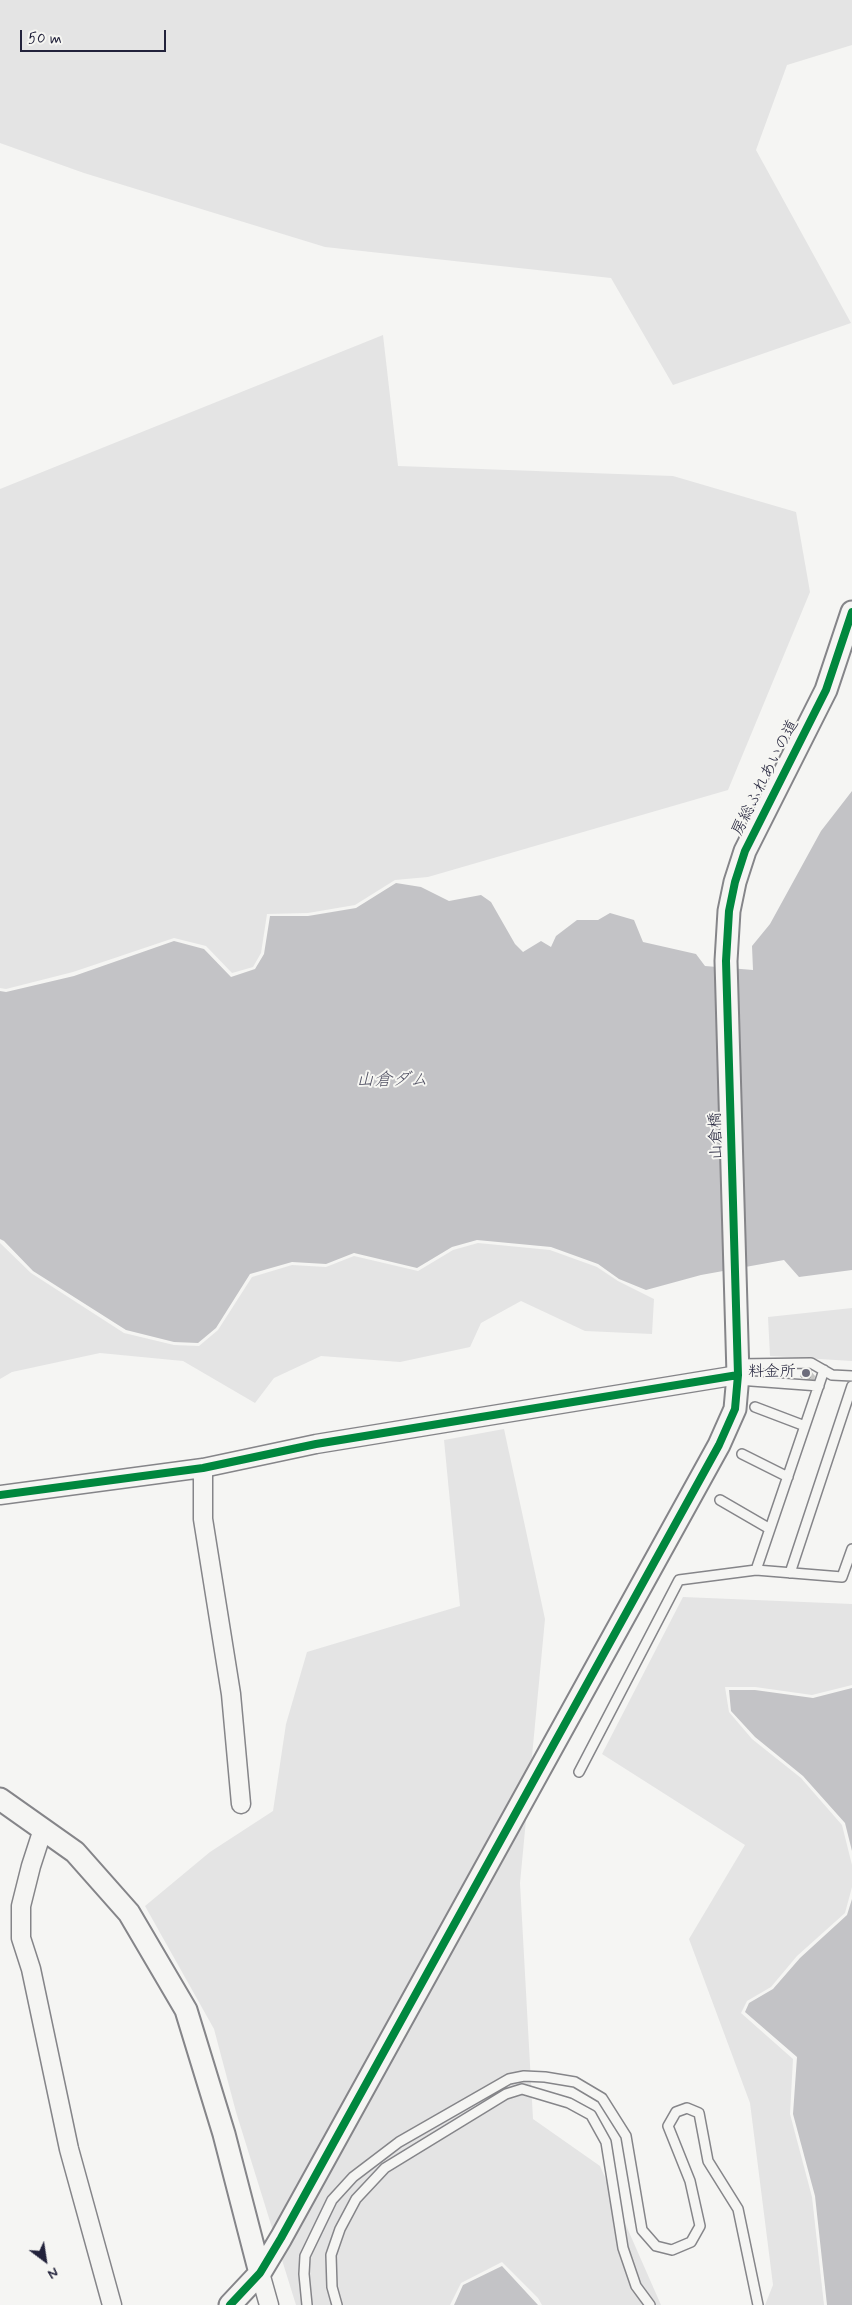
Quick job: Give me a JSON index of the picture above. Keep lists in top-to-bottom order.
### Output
{
  "streets": {
    "street": ["房総ふれあいの道", "山倉橋"]
  },
  "crossings": [
    ["房総ふれあいの道", "山倉橋"]
  ],
  "water": ["山倉ダム"],
  "places": ["料金所"],
  "scale_bar": "50 m",
  "north": "bottom right"
}
